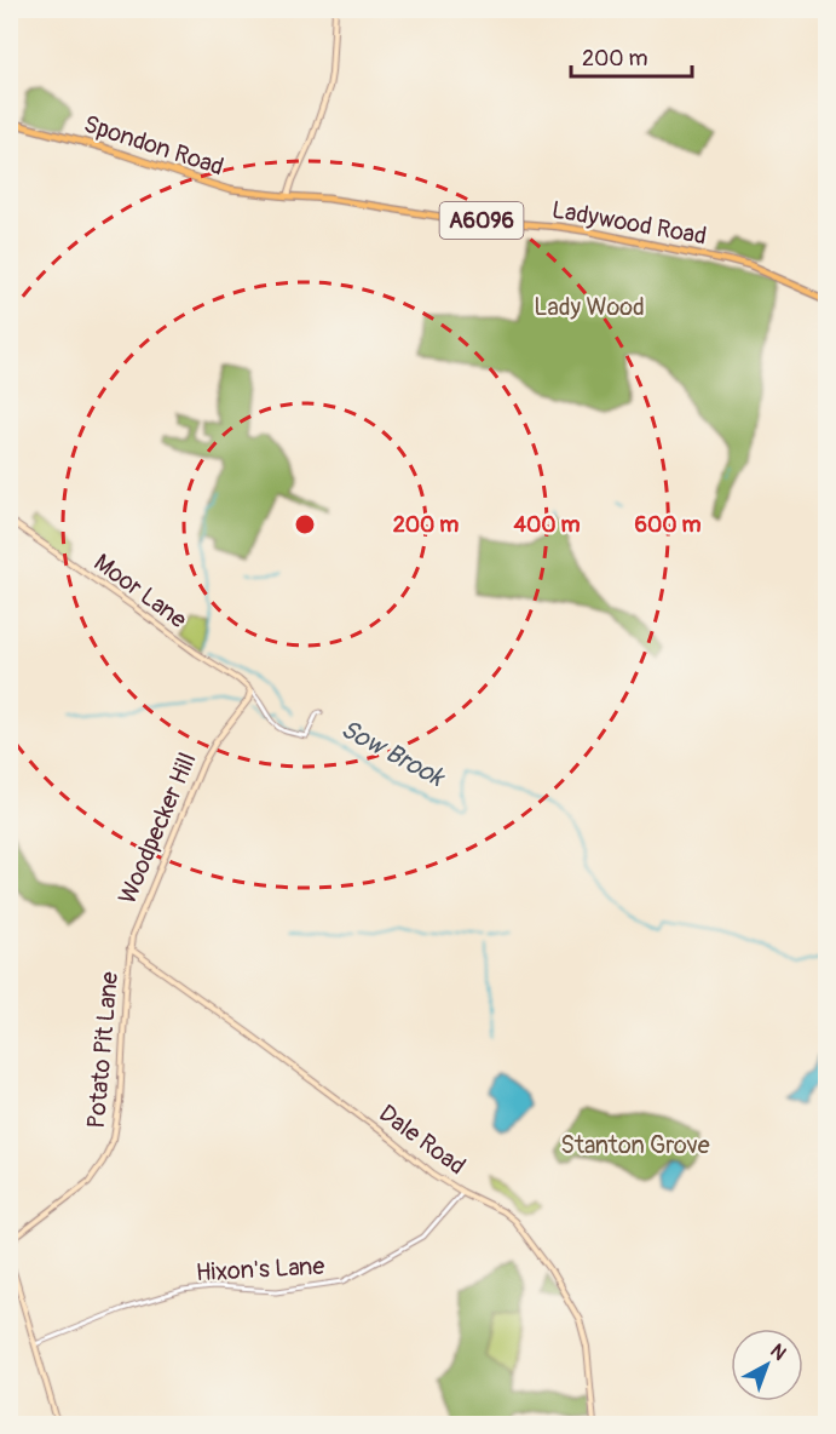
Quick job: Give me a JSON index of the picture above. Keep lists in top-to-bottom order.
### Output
{
  "streets": {
    "main road": ["Spondon Road", "A6096", "Ladywood Road"],
    "street": [
      "Moor Lane",
      "Woodpecker Hill",
      "Potato Pit Lane",
      "Dale Road",
      "Hixon's Lane"
    ]
  },
  "crossings": [
    ["Spondon Road", "Ladywood Road"],
    ["Moor Lane", "Woodpecker Hill"],
    ["Woodpecker Hill", "Potato Pit Lane"],
    ["Woodpecker Hill", "Dale Road"],
    ["Potato Pit Lane", "Dale Road"],
    ["Dale Road", "Hixon's Lane"]
  ],
  "water": ["Sow Brook"],
  "parks": ["Lady Wood", "Stanton Grove"],
  "scale_bar": "200 m",
  "north": "top right",
  "rings": ["200 m", "400 m", "600 m"]
}
